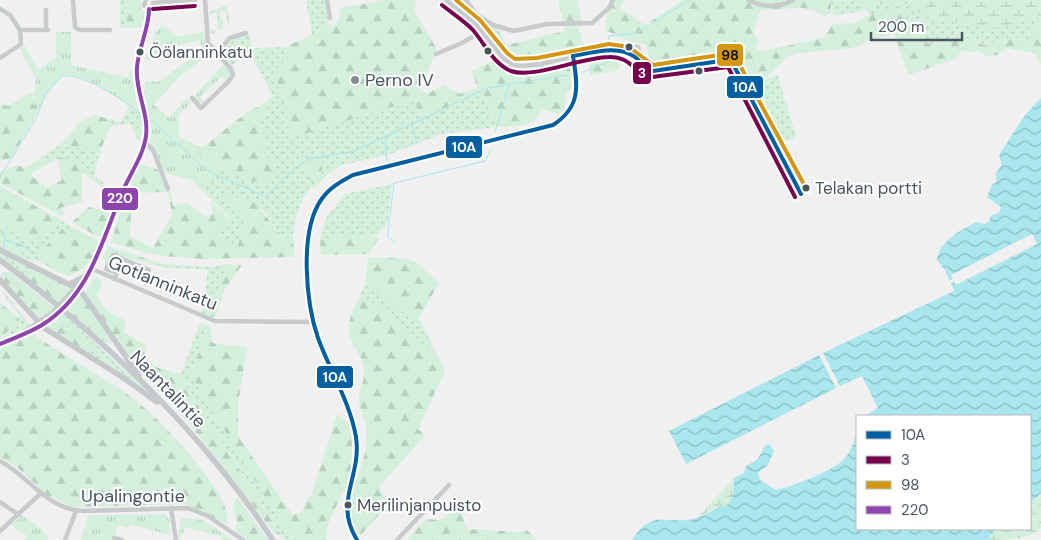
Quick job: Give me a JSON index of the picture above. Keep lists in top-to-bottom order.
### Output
{
  "streets": {
    "main road": ["Naantalintie"],
    "street": ["Gotlanninkatu", "Upalingontie"]
  },
  "places": [
    "Öölanninkatu",
    "Perno IV",
    "Telakan portti",
    "Merilinjanpuisto"
  ],
  "lines": [
    "transit line 98",
    "transit line 3",
    "transit line 220",
    "transit line 10A"
  ],
  "legend": [
    "10A",
    "3",
    "98",
    "220"
  ],
  "scale_bar": "200 m"
}
